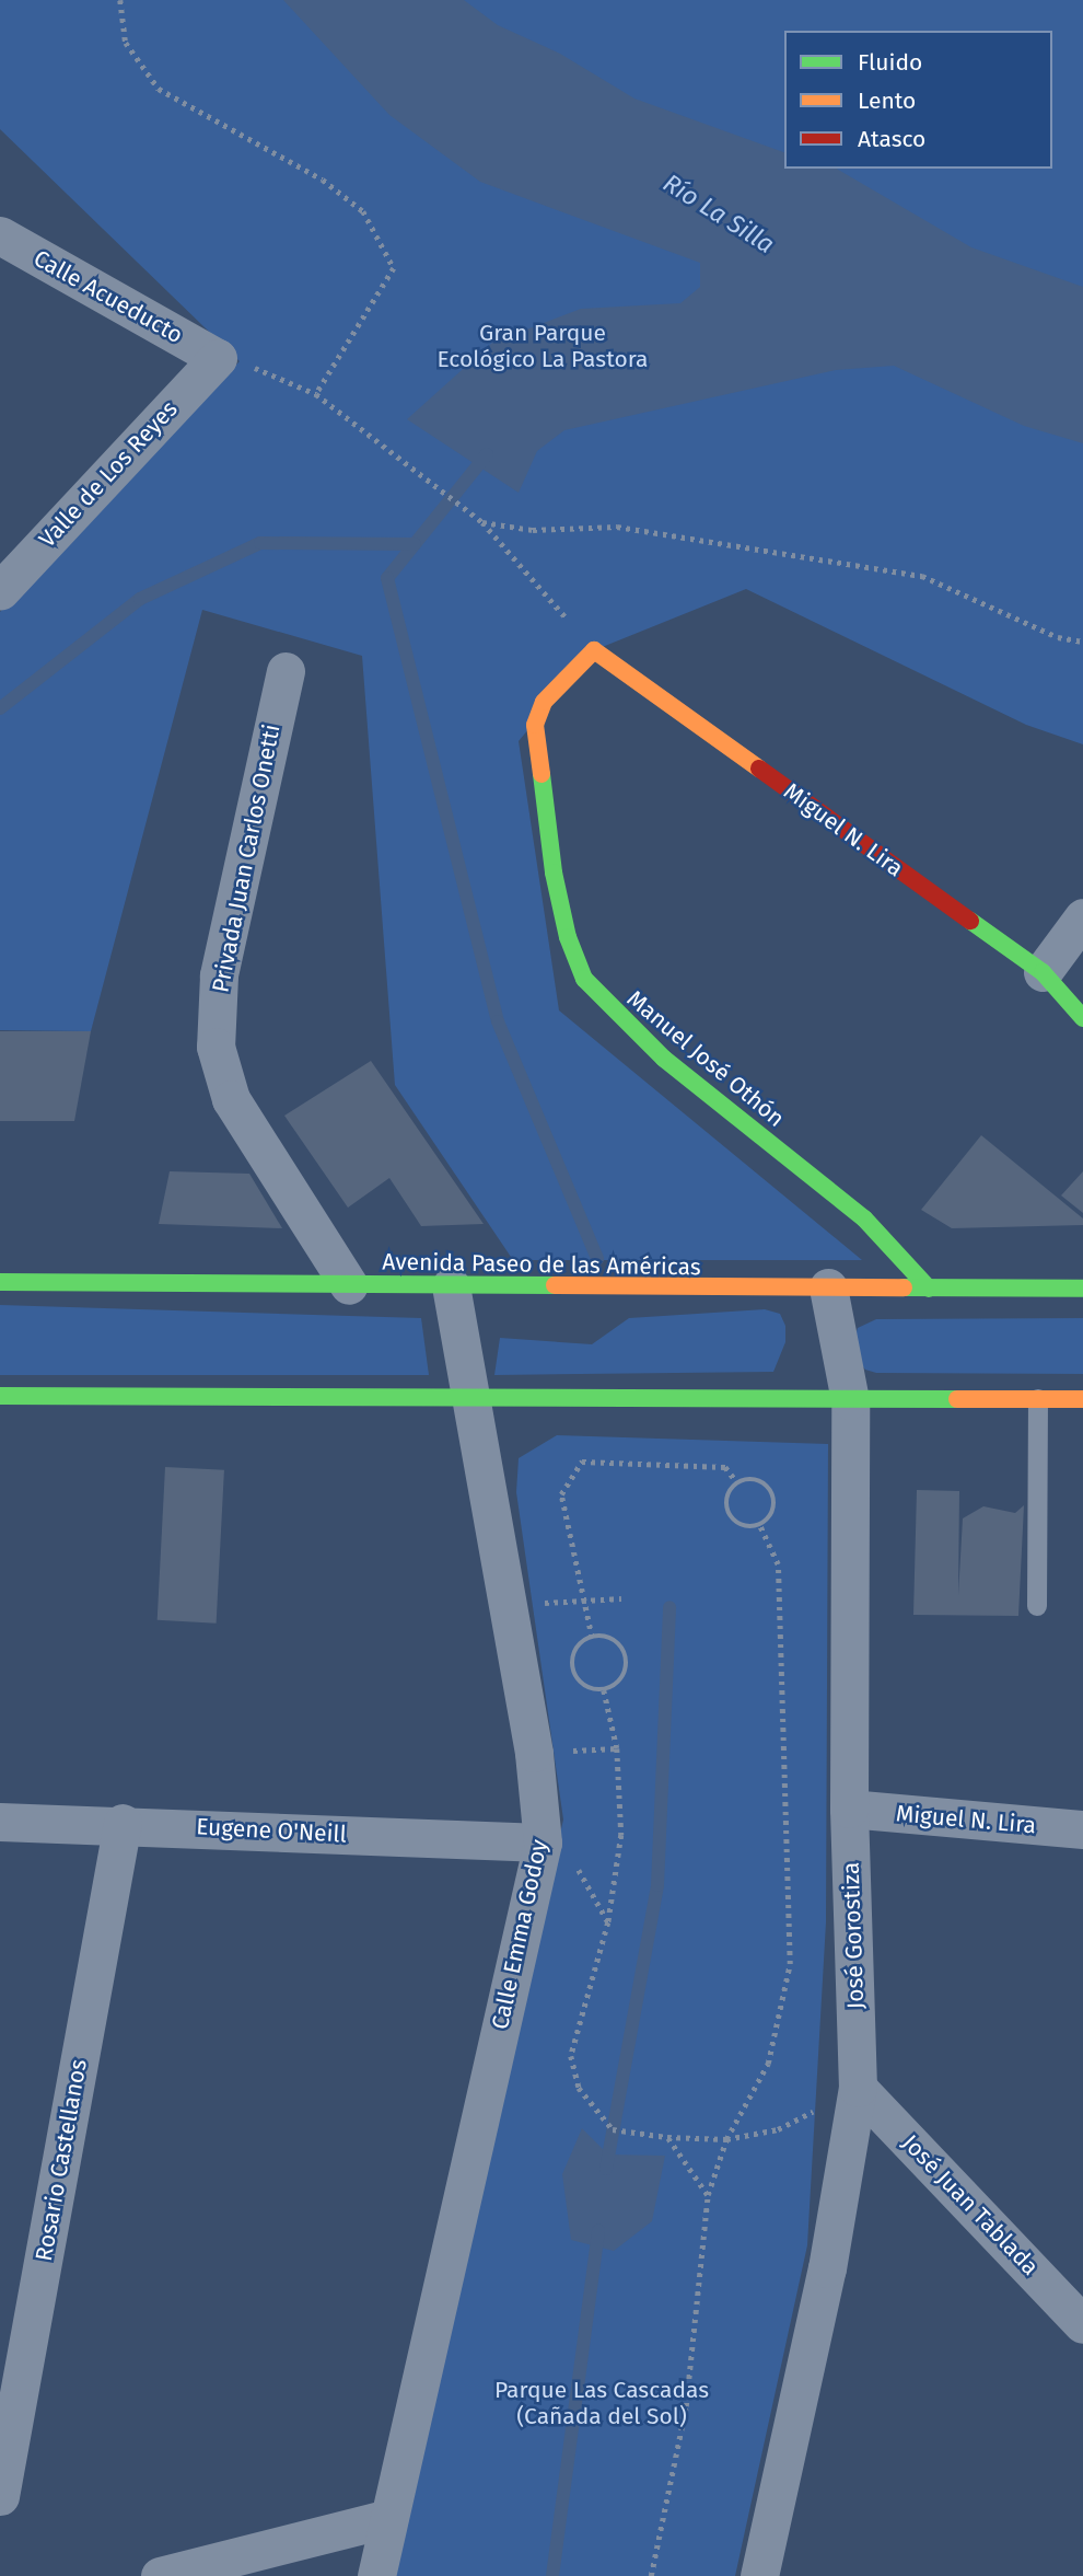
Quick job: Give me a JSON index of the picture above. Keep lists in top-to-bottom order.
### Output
{
  "streets": {
    "main road": ["Miguel N. Lira", "Manuel José Othón", "Avenida Paseo de las Américas"],
    "street": [
      "Calle Acueducto",
      "Valle de Los Reyes",
      "Privada Juan Carlos Onetti",
      "Eugene O'Neill",
      "Calle Emma Godoy",
      "José Gorostiza",
      "Rosario Castellanos",
      "José Juan Tablada"
    ]
  },
  "crossings": [
    ["Calle Acueducto", "Valle de Los Reyes"],
    ["Miguel N. Lira", "Manuel José Othón"],
    ["Miguel N. Lira", "José Gorostiza"],
    ["Privada Juan Carlos Onetti", "Avenida Paseo de las Américas"],
    ["Manuel José Othón", "Avenida Paseo de las Américas"],
    ["Avenida Paseo de las Américas", "Calle Emma Godoy"],
    ["Avenida Paseo de las Américas", "José Gorostiza"],
    ["Eugene O'Neill", "Calle Emma Godoy"],
    ["Eugene O'Neill", "Rosario Castellanos"],
    ["José Gorostiza", "José Juan Tablada"]
  ],
  "water": ["Río La Silla"],
  "parks": ["Gran Parque Ecológico La Pastora", "Parque Las Cascadas (Cañada del Sol)"],
  "legend": ["Fluido", "Lento", "Atasco"]
}
